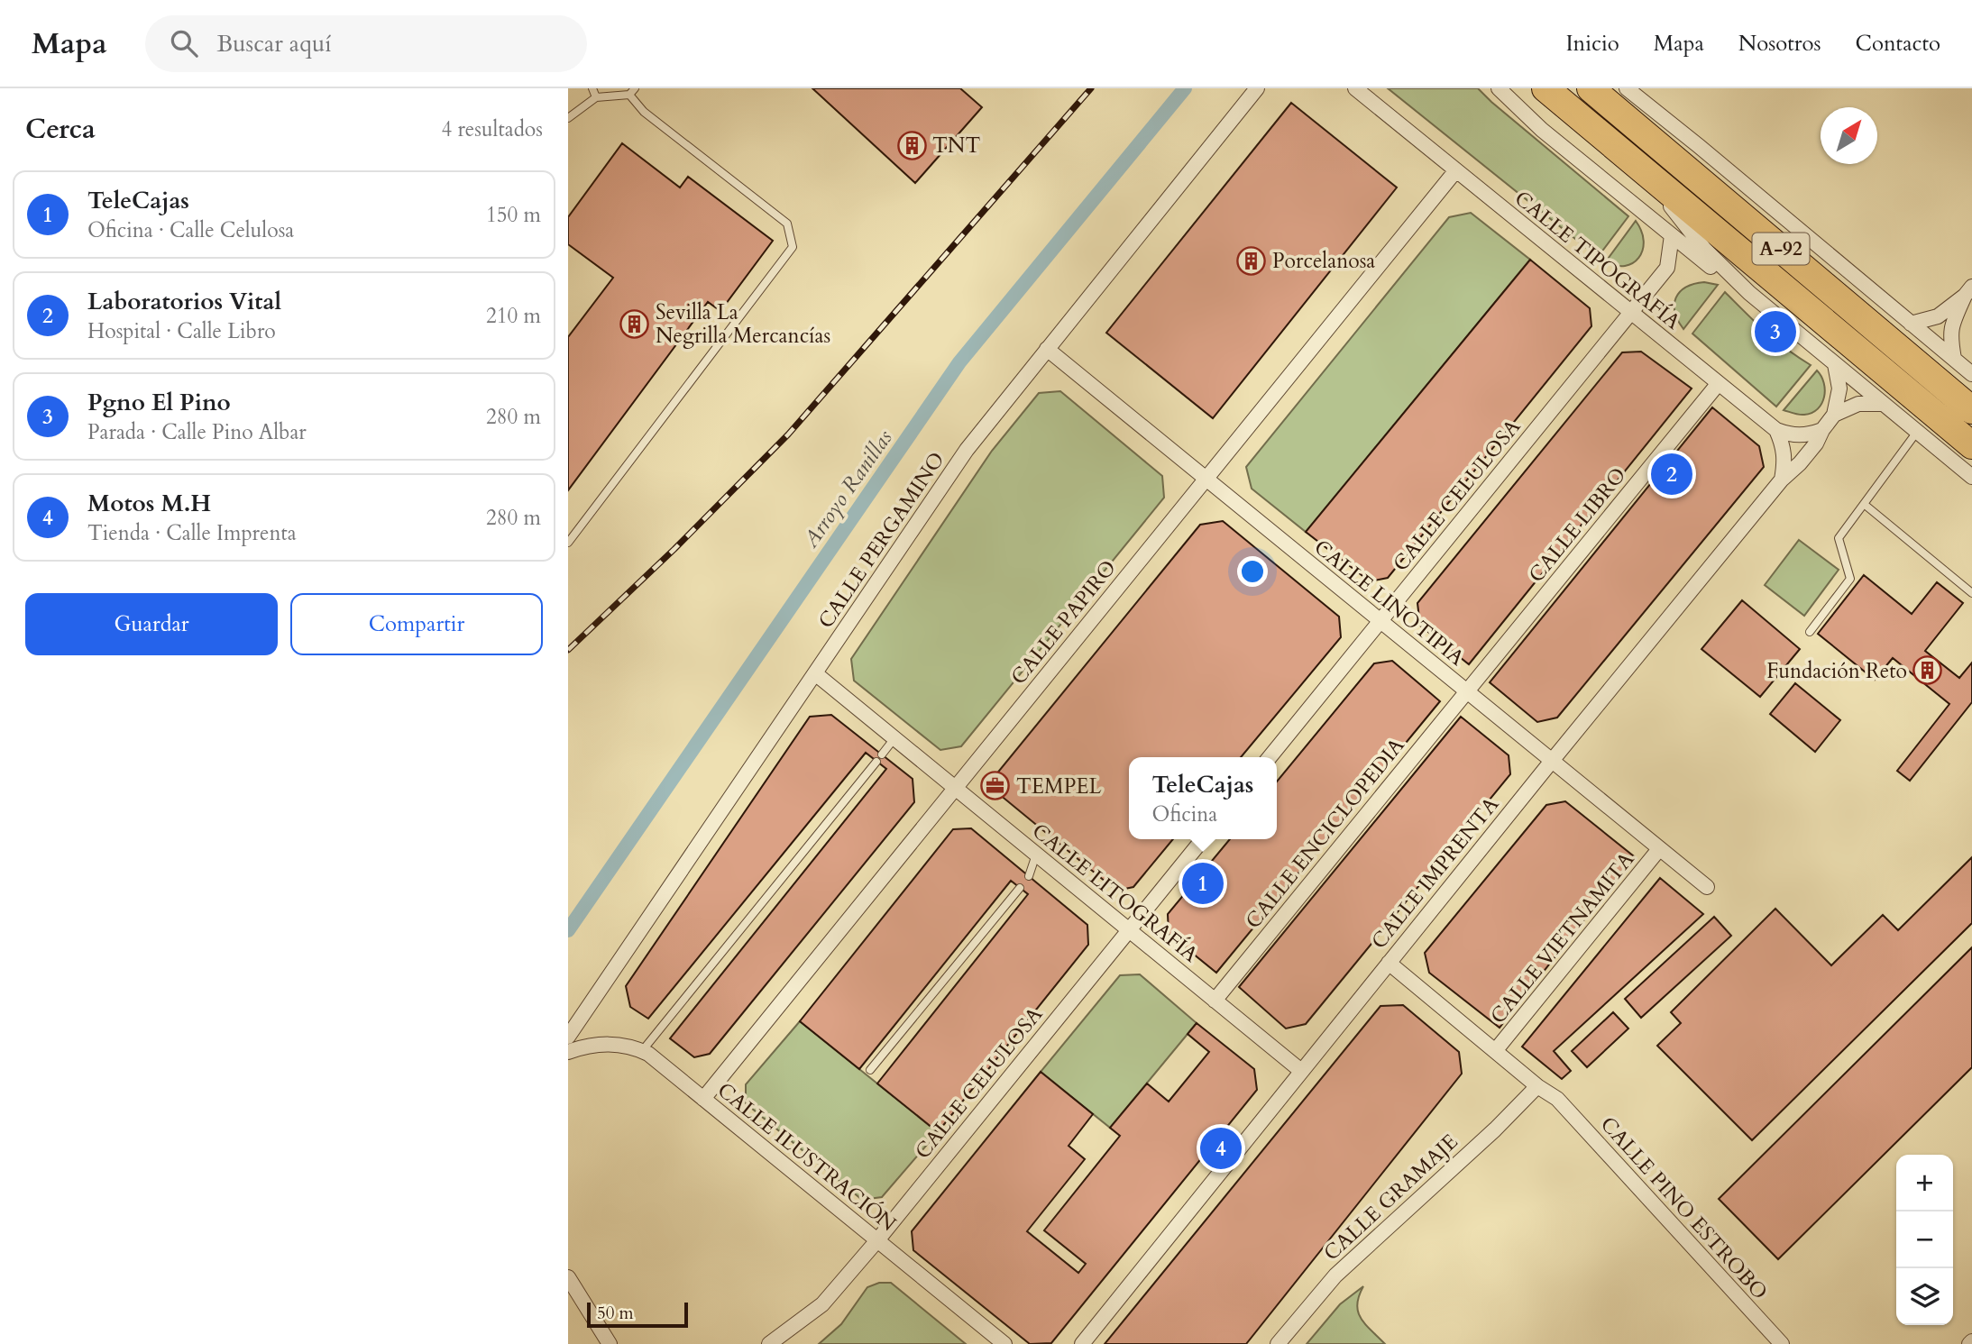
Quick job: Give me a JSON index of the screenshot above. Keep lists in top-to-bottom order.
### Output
{
  "streets": {
    "highway": ["A-92"],
    "street": [
      "CALLE TIPOGRAFÍA",
      "CALLE CELULOSA",
      "CALLE LIBRO",
      "CALLE PERGAMINO",
      "CALLE LINOTIPIA",
      "CALLE PAPIRO",
      "CALLE ENCICLOPEDIA",
      "CALLE IMPRENTA",
      "CALLE LITOGRAFÍA",
      "CALLE VIETNAMITA",
      "CALLE ILUSTRACIÓN",
      "CALLE GRAMAJE",
      "CALLE PINO ESTROBO"
    ]
  },
  "crossings": [
    ["CALLE TIPOGRAFÍA", "CALLE CELULOSA"],
    ["CALLE TIPOGRAFÍA", "CALLE LIBRO"],
    ["CALLE TIPOGRAFÍA", "CALLE PAPIRO"],
    ["CALLE CELULOSA", "CALLE LINOTIPIA"],
    ["CALLE CELULOSA", "CALLE LITOGRAFÍA"],
    ["CALLE CELULOSA", "CALLE ILUSTRACIÓN"],
    ["CALLE LIBRO", "CALLE LINOTIPIA"],
    ["CALLE LIBRO", "CALLE ENCICLOPEDIA"],
    ["CALLE PERGAMINO", "CALLE LINOTIPIA"],
    ["CALLE PERGAMINO", "CALLE LITOGRAFÍA"],
    ["CALLE LINOTIPIA", "CALLE PAPIRO"],
    ["CALLE LINOTIPIA", "CALLE ENCICLOPEDIA"],
    ["CALLE LINOTIPIA", "CALLE IMPRENTA"],
    ["CALLE LINOTIPIA", "CALLE VIETNAMITA"],
    ["CALLE PAPIRO", "CALLE LITOGRAFÍA"],
    ["CALLE PAPIRO", "CALLE ILUSTRACIÓN"],
    ["CALLE ENCICLOPEDIA", "CALLE LITOGRAFÍA"],
    ["CALLE IMPRENTA", "CALLE LITOGRAFÍA"],
    ["CALLE IMPRENTA", "CALLE PINO ESTROBO"],
    ["CALLE VIETNAMITA", "CALLE PINO ESTROBO"],
    ["CALLE GRAMAJE", "CALLE PINO ESTROBO"]
  ],
  "water": ["Arroyo Ranillas"],
  "places": {
    "building": [
      "TNT",
      "Porcelanosa",
      "Sevilla La Negrilla Mercancías",
      "Fundación Reto"
    ],
    "office": ["TEMPEL"]
  },
  "scale_bar": "50 m",
  "north": "top right",
  "page": {
    "header": "Mapa",
    "search": "Buscar aquí",
    "nav": [
      "Inicio",
      "Mapa",
      "Nosotros",
      "Contacto"
    ],
    "heading": ["Cerca", "4 resultados"],
    "list": [
      {
        "mark": "1",
        "name": "TeleCajas",
        "note": "Oficina · Calle Celulosa",
        "value": "150 m"
      },
      {
        "mark": "2",
        "name": "Laboratorios Vital",
        "note": "Hospital · Calle Libro",
        "value": "210 m"
      },
      {
        "mark": "3",
        "name": "Pgno El Pino",
        "note": "Parada · Calle Pino Albar",
        "value": "280 m"
      },
      {
        "mark": "4",
        "name": "Motos M.H",
        "note": "Tienda · Calle Imprenta",
        "value": "280 m"
      }
    ],
    "pins": [
      "3",
      "2",
      "1",
      "4"
    ],
    "buttons": ["Guardar", "Compartir"],
    "popup": ["TeleCajas", "Oficina"],
    "map_buttons": ["+", "−"],
    "scale": "50 m"
  }
}
